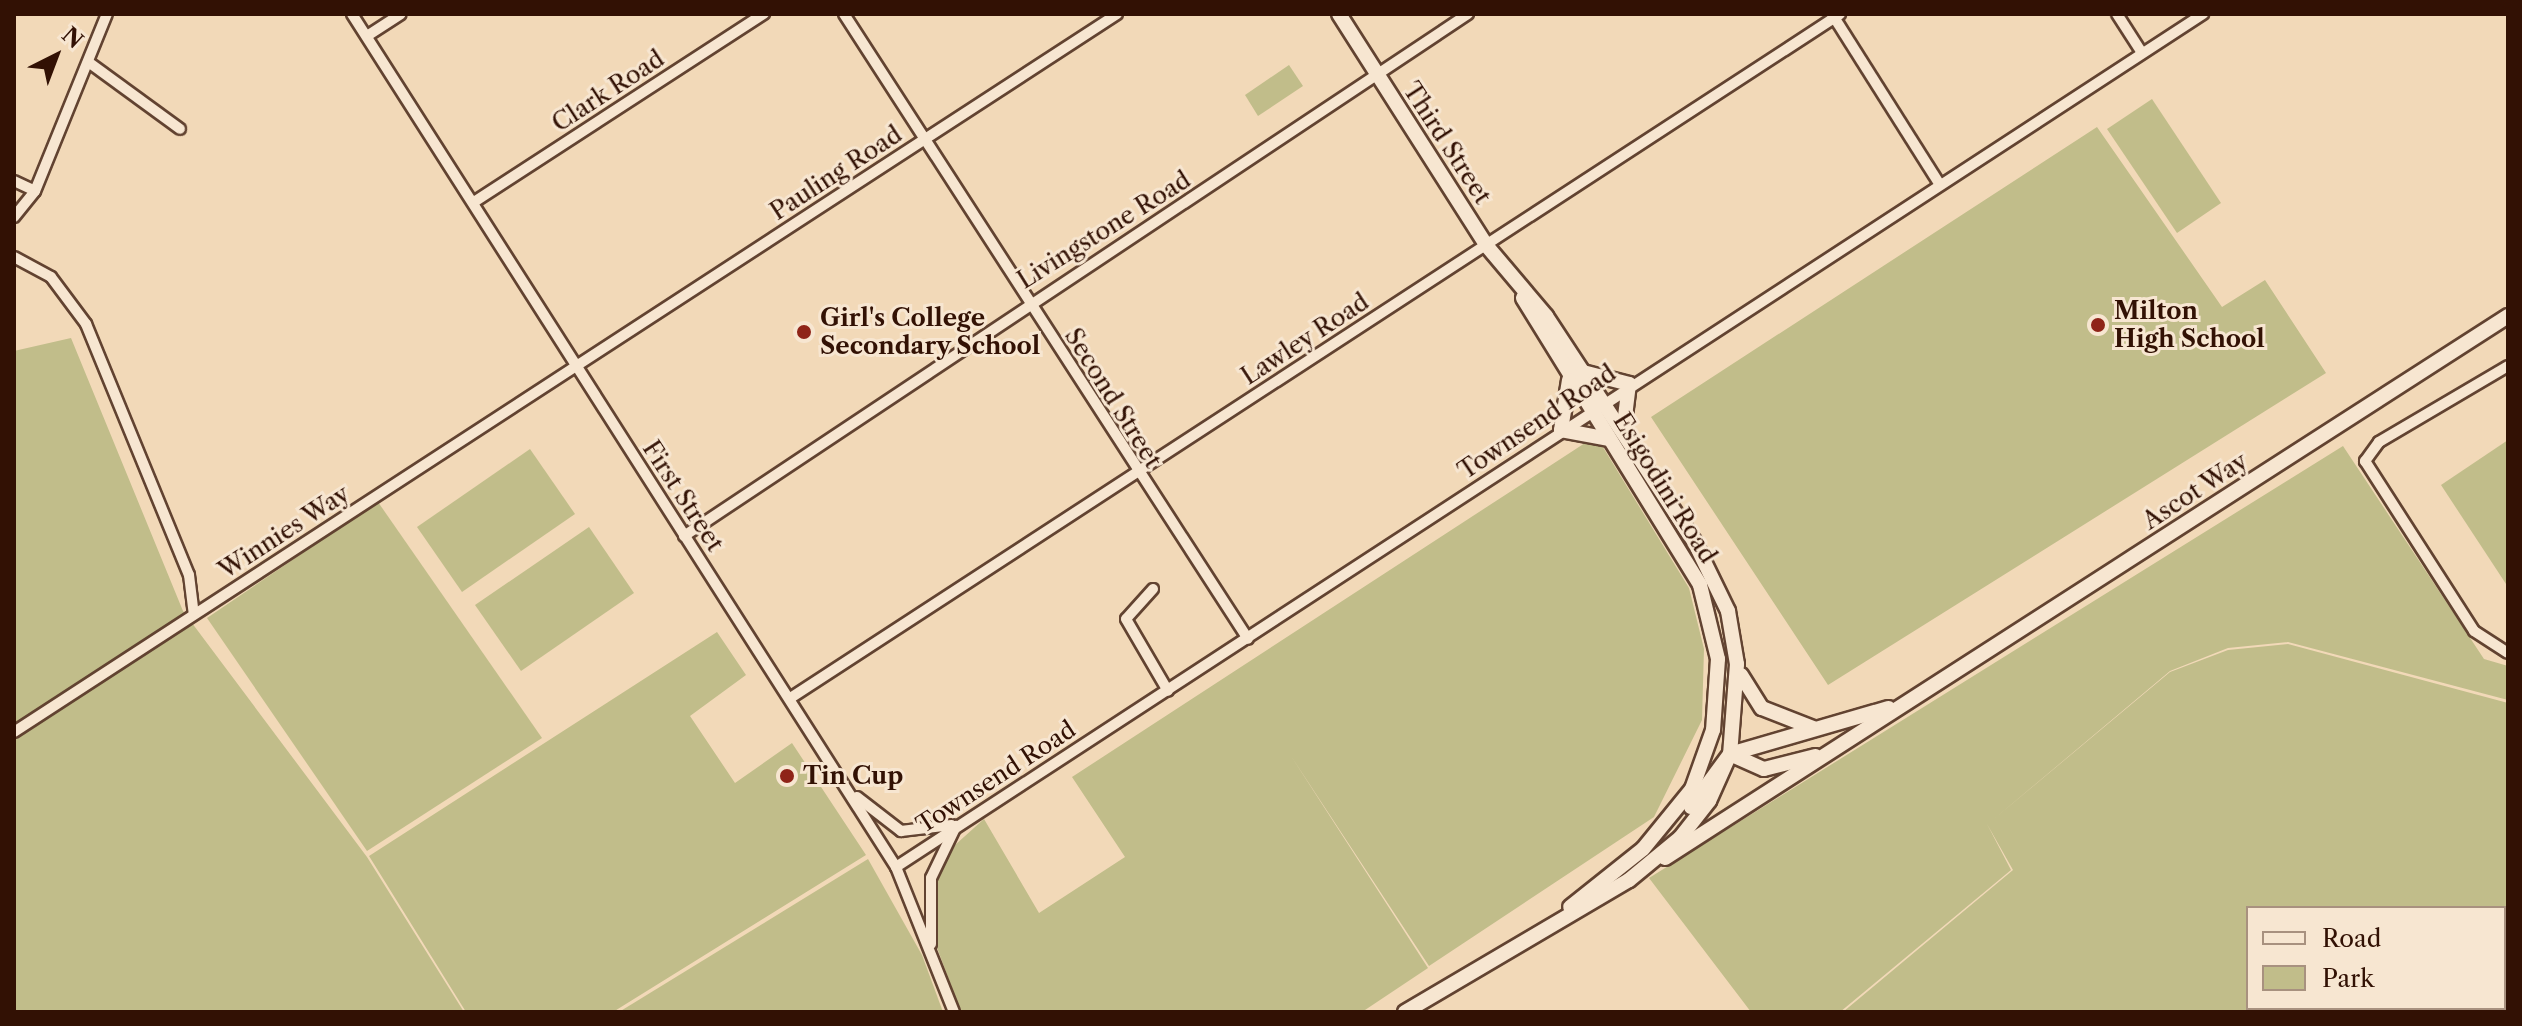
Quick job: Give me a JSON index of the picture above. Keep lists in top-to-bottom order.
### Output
{
  "streets": {
    "main road": ["Third Street", "Esigodini Road", "Ascot Way"],
    "street": [
      "Clark Road",
      "Pauling Road",
      "Livingstone Road",
      "Lawley Road",
      "Second Street",
      "Townsend Road",
      "First Street",
      "Winnies Way"
    ]
  },
  "crossings": [
    ["Clark Road", "First Street"],
    ["Third Street", "Livingstone Road"],
    ["Third Street", "Lawley Road"],
    ["Third Street", "Townsend Road"],
    ["Third Street", "Esigodini Road"],
    ["Pauling Road", "Second Street"],
    ["Pauling Road", "First Street"],
    ["Pauling Road", "Winnies Way"],
    ["Livingstone Road", "Second Street"],
    ["Livingstone Road", "First Street"],
    ["Lawley Road", "Second Street"],
    ["Lawley Road", "First Street"],
    ["Second Street", "Townsend Road"],
    ["Townsend Road", "Esigodini Road"],
    ["Townsend Road", "First Street"],
    ["Esigodini Road", "Ascot Way"],
    ["First Street", "Winnies Way"]
  ],
  "places": ["Milton High School", "Girl's College Secondary School", "Tin Cup"],
  "legend": ["Road", "Park"],
  "north": "top right"
}
